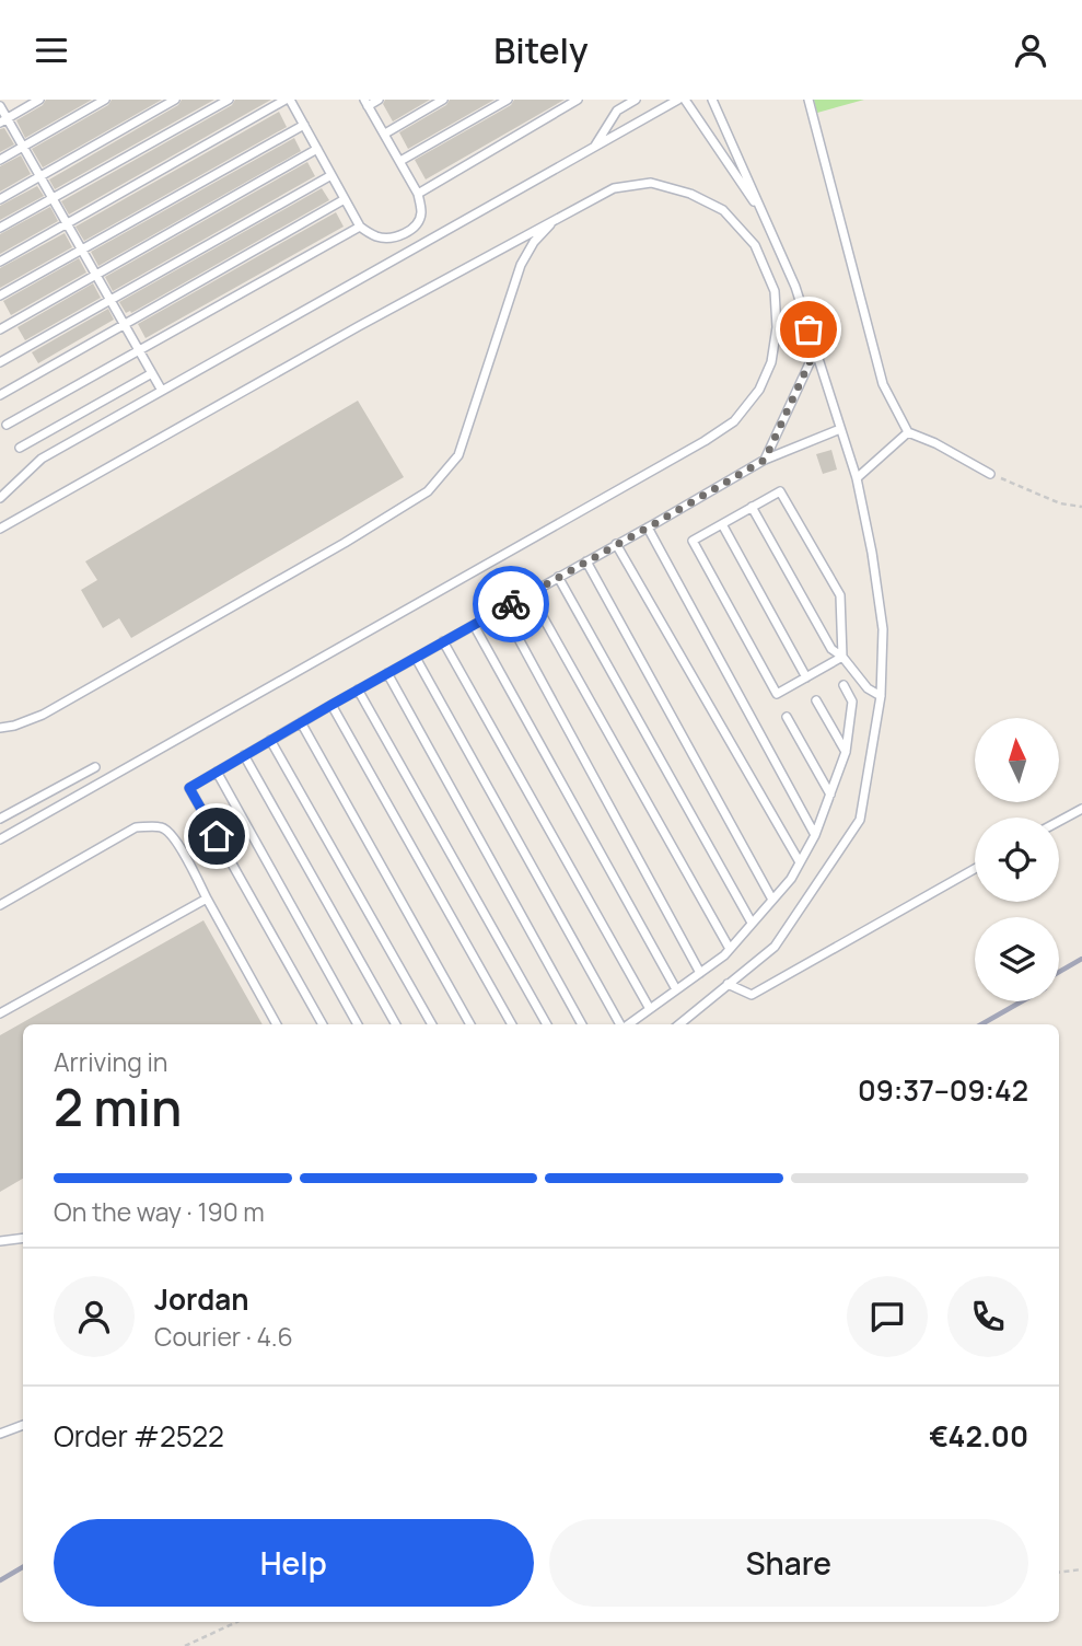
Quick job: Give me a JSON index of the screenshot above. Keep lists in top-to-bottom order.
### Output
{
  "north": "top",
  "page": {
    "header": "Bitely",
    "heading": ["2 min", "Arriving in", "09:37–09:42"],
    "panel": [
      "Jordan",
      "Courier · 4.6",
      "Order #2522",
      "€42.00"
    ],
    "bar": "On the way · 190 m",
    "buttons": ["Help", "Share"]
  }
}
